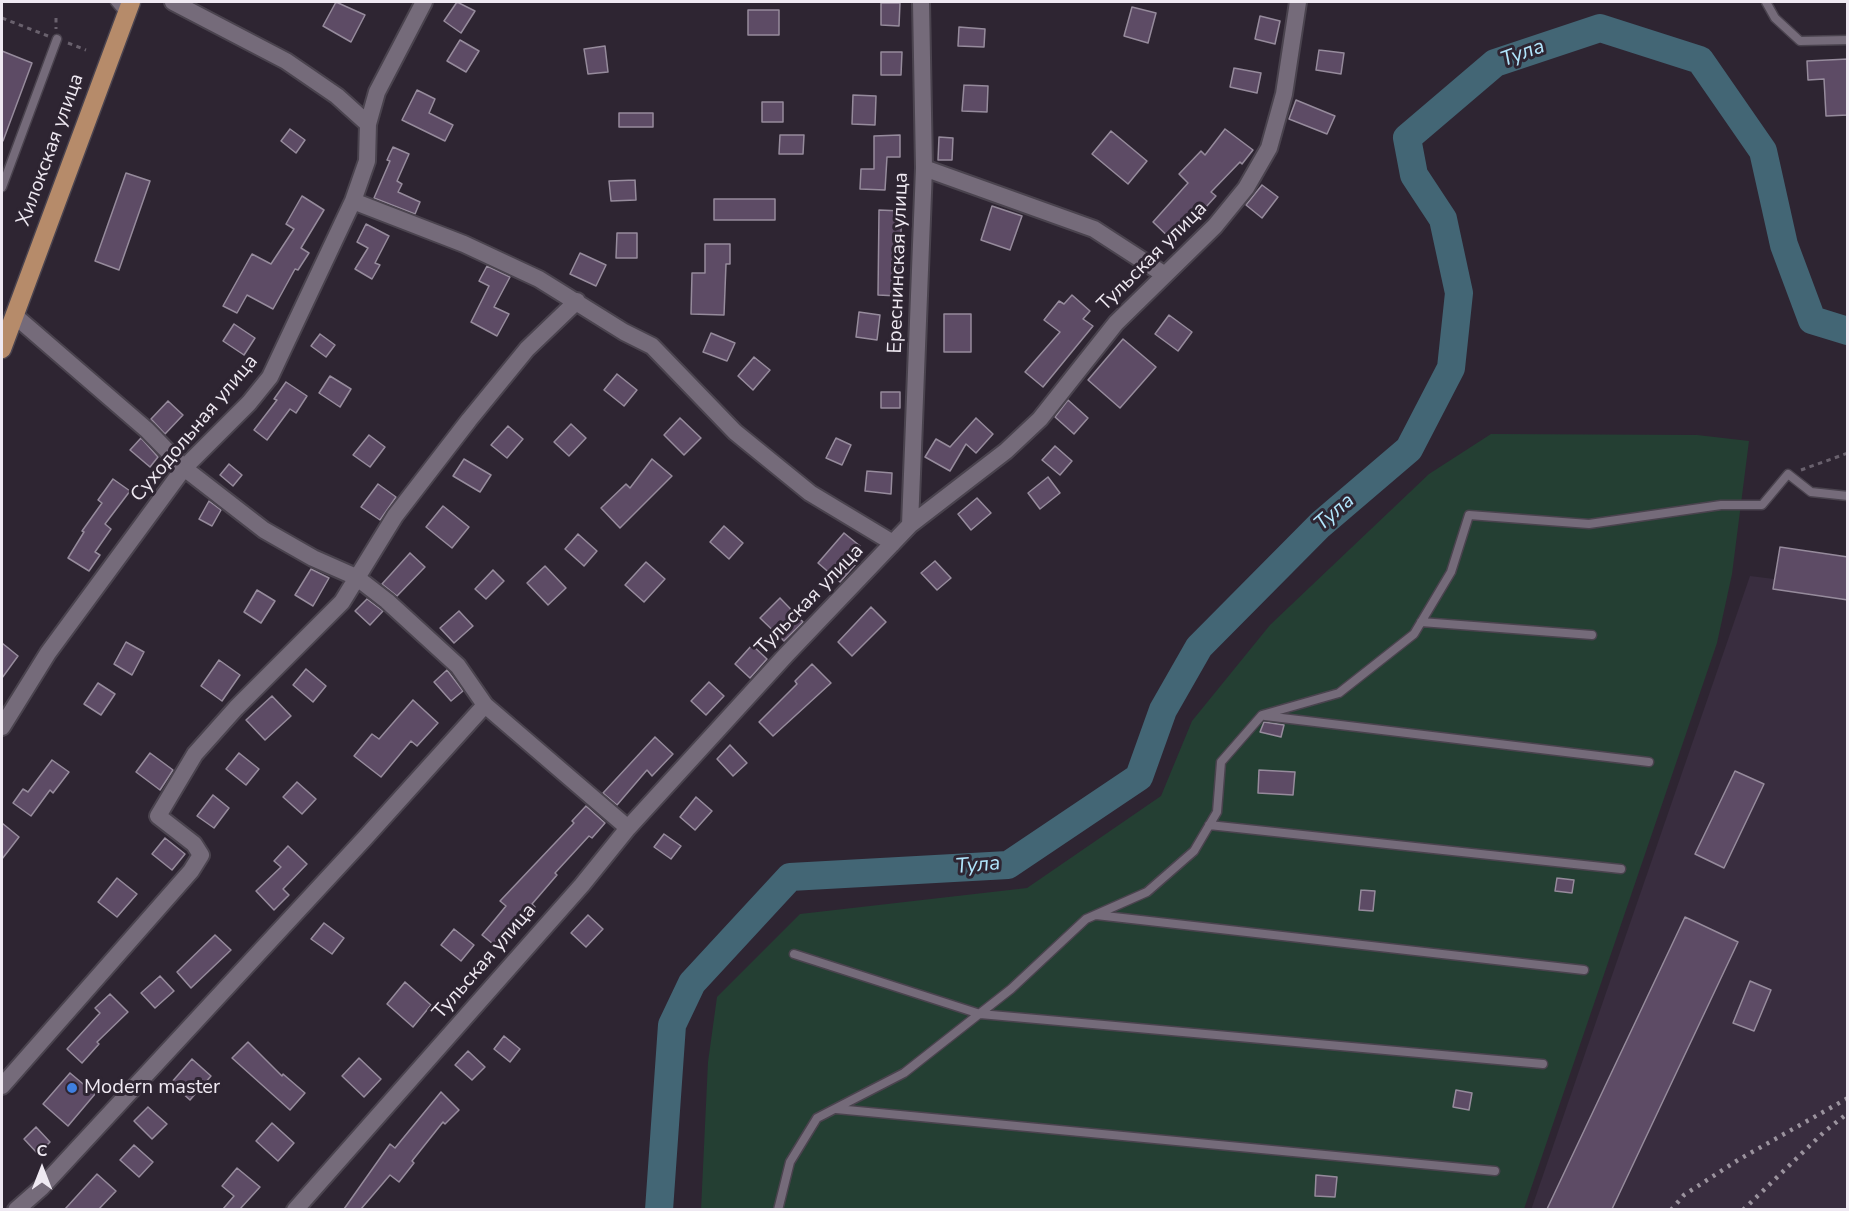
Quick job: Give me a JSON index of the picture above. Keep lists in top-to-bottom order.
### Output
{
  "streets": {
    "main road": ["Хилокская улица"],
    "street": ["Тульская улица", "Ереснинская улица", "Суходольная улица"]
  },
  "crossings": [
    ["Тульская улица", "Ереснинская улица"]
  ],
  "water": ["Тула"],
  "places": ["Modern master"],
  "north": "top"
}
